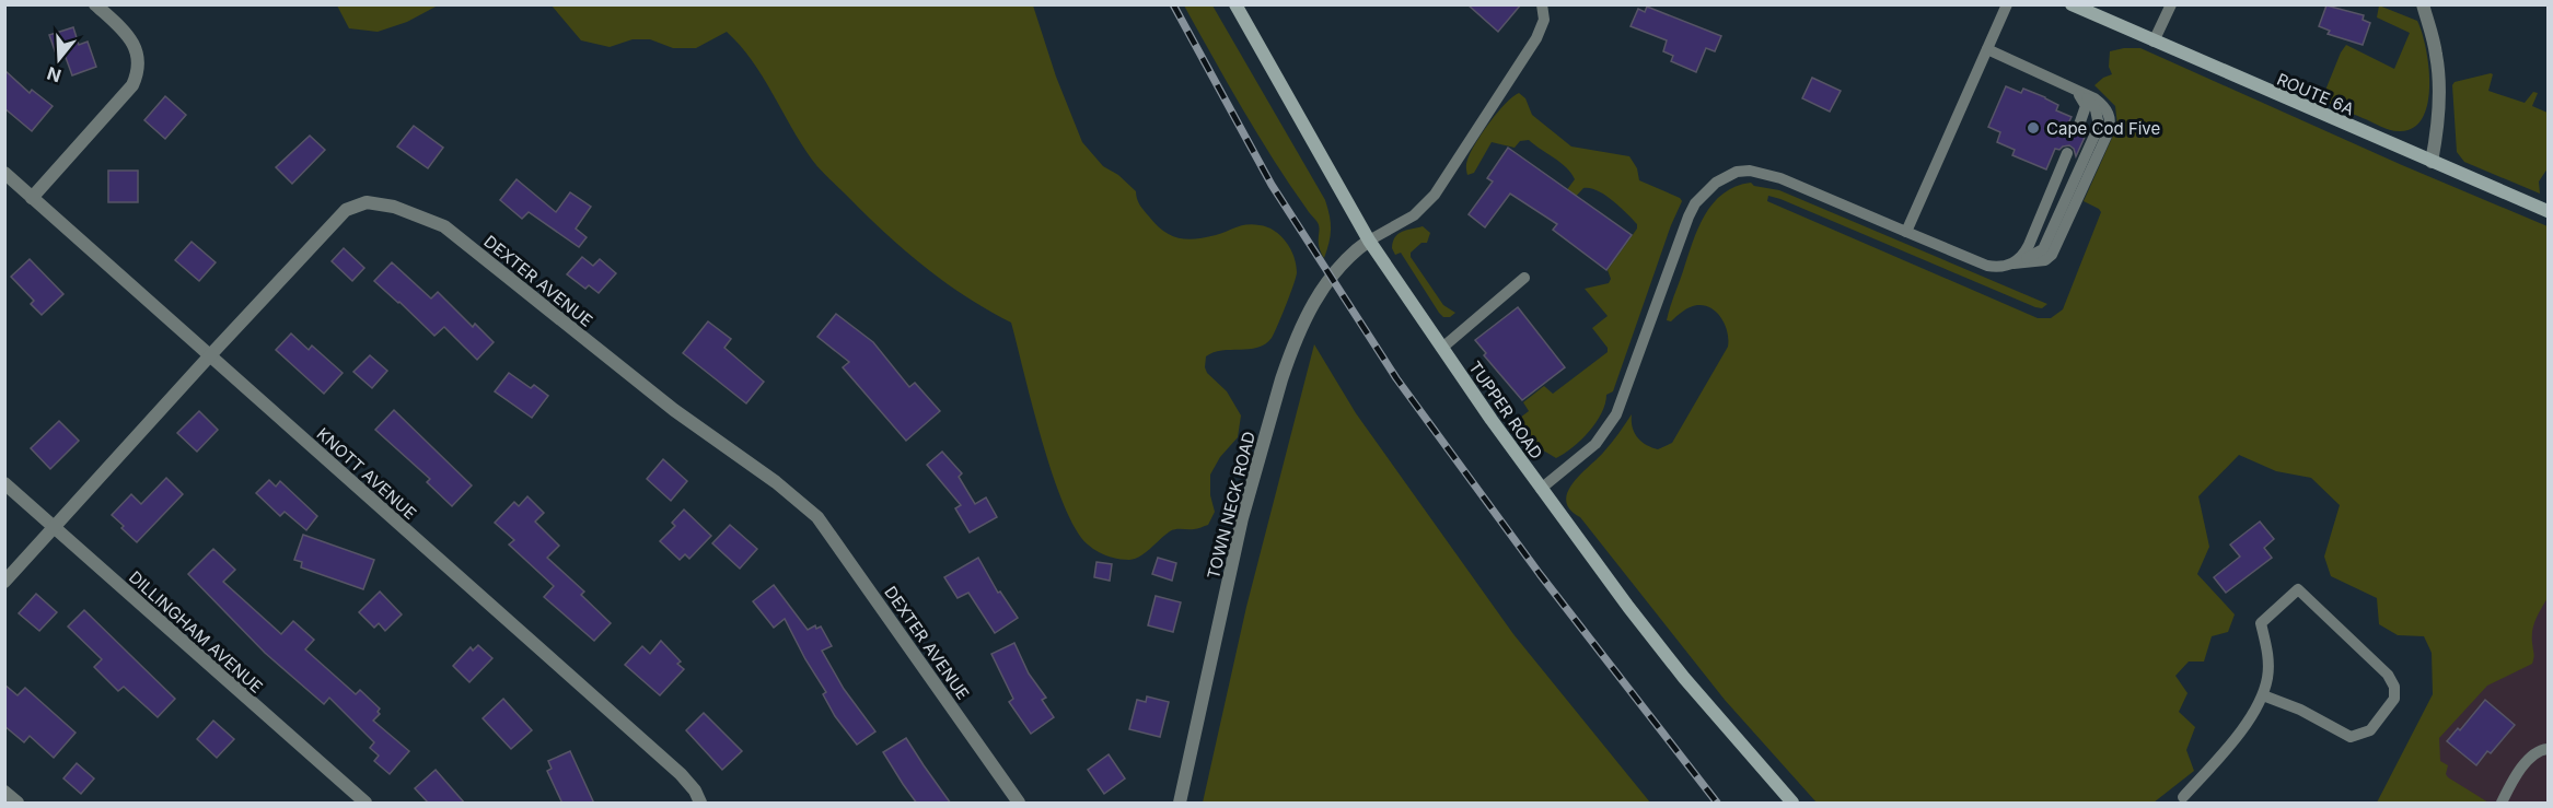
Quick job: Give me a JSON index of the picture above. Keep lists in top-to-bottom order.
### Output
{
  "streets": {
    "main road": ["ROUTE 6A", "TUPPER ROAD"],
    "street": [
      "DEXTER AVENUE",
      "KNOTT AVENUE",
      "TOWN NECK ROAD",
      "DILLINGHAM AVENUE"
    ]
  },
  "crossings": [
    ["DEXTER AVENUE", "KNOTT AVENUE"],
    ["DEXTER AVENUE", "DILLINGHAM AVENUE"],
    ["TUPPER ROAD", "TOWN NECK ROAD"]
  ],
  "places": ["Cape Cod Five"],
  "north": "bottom"
}
